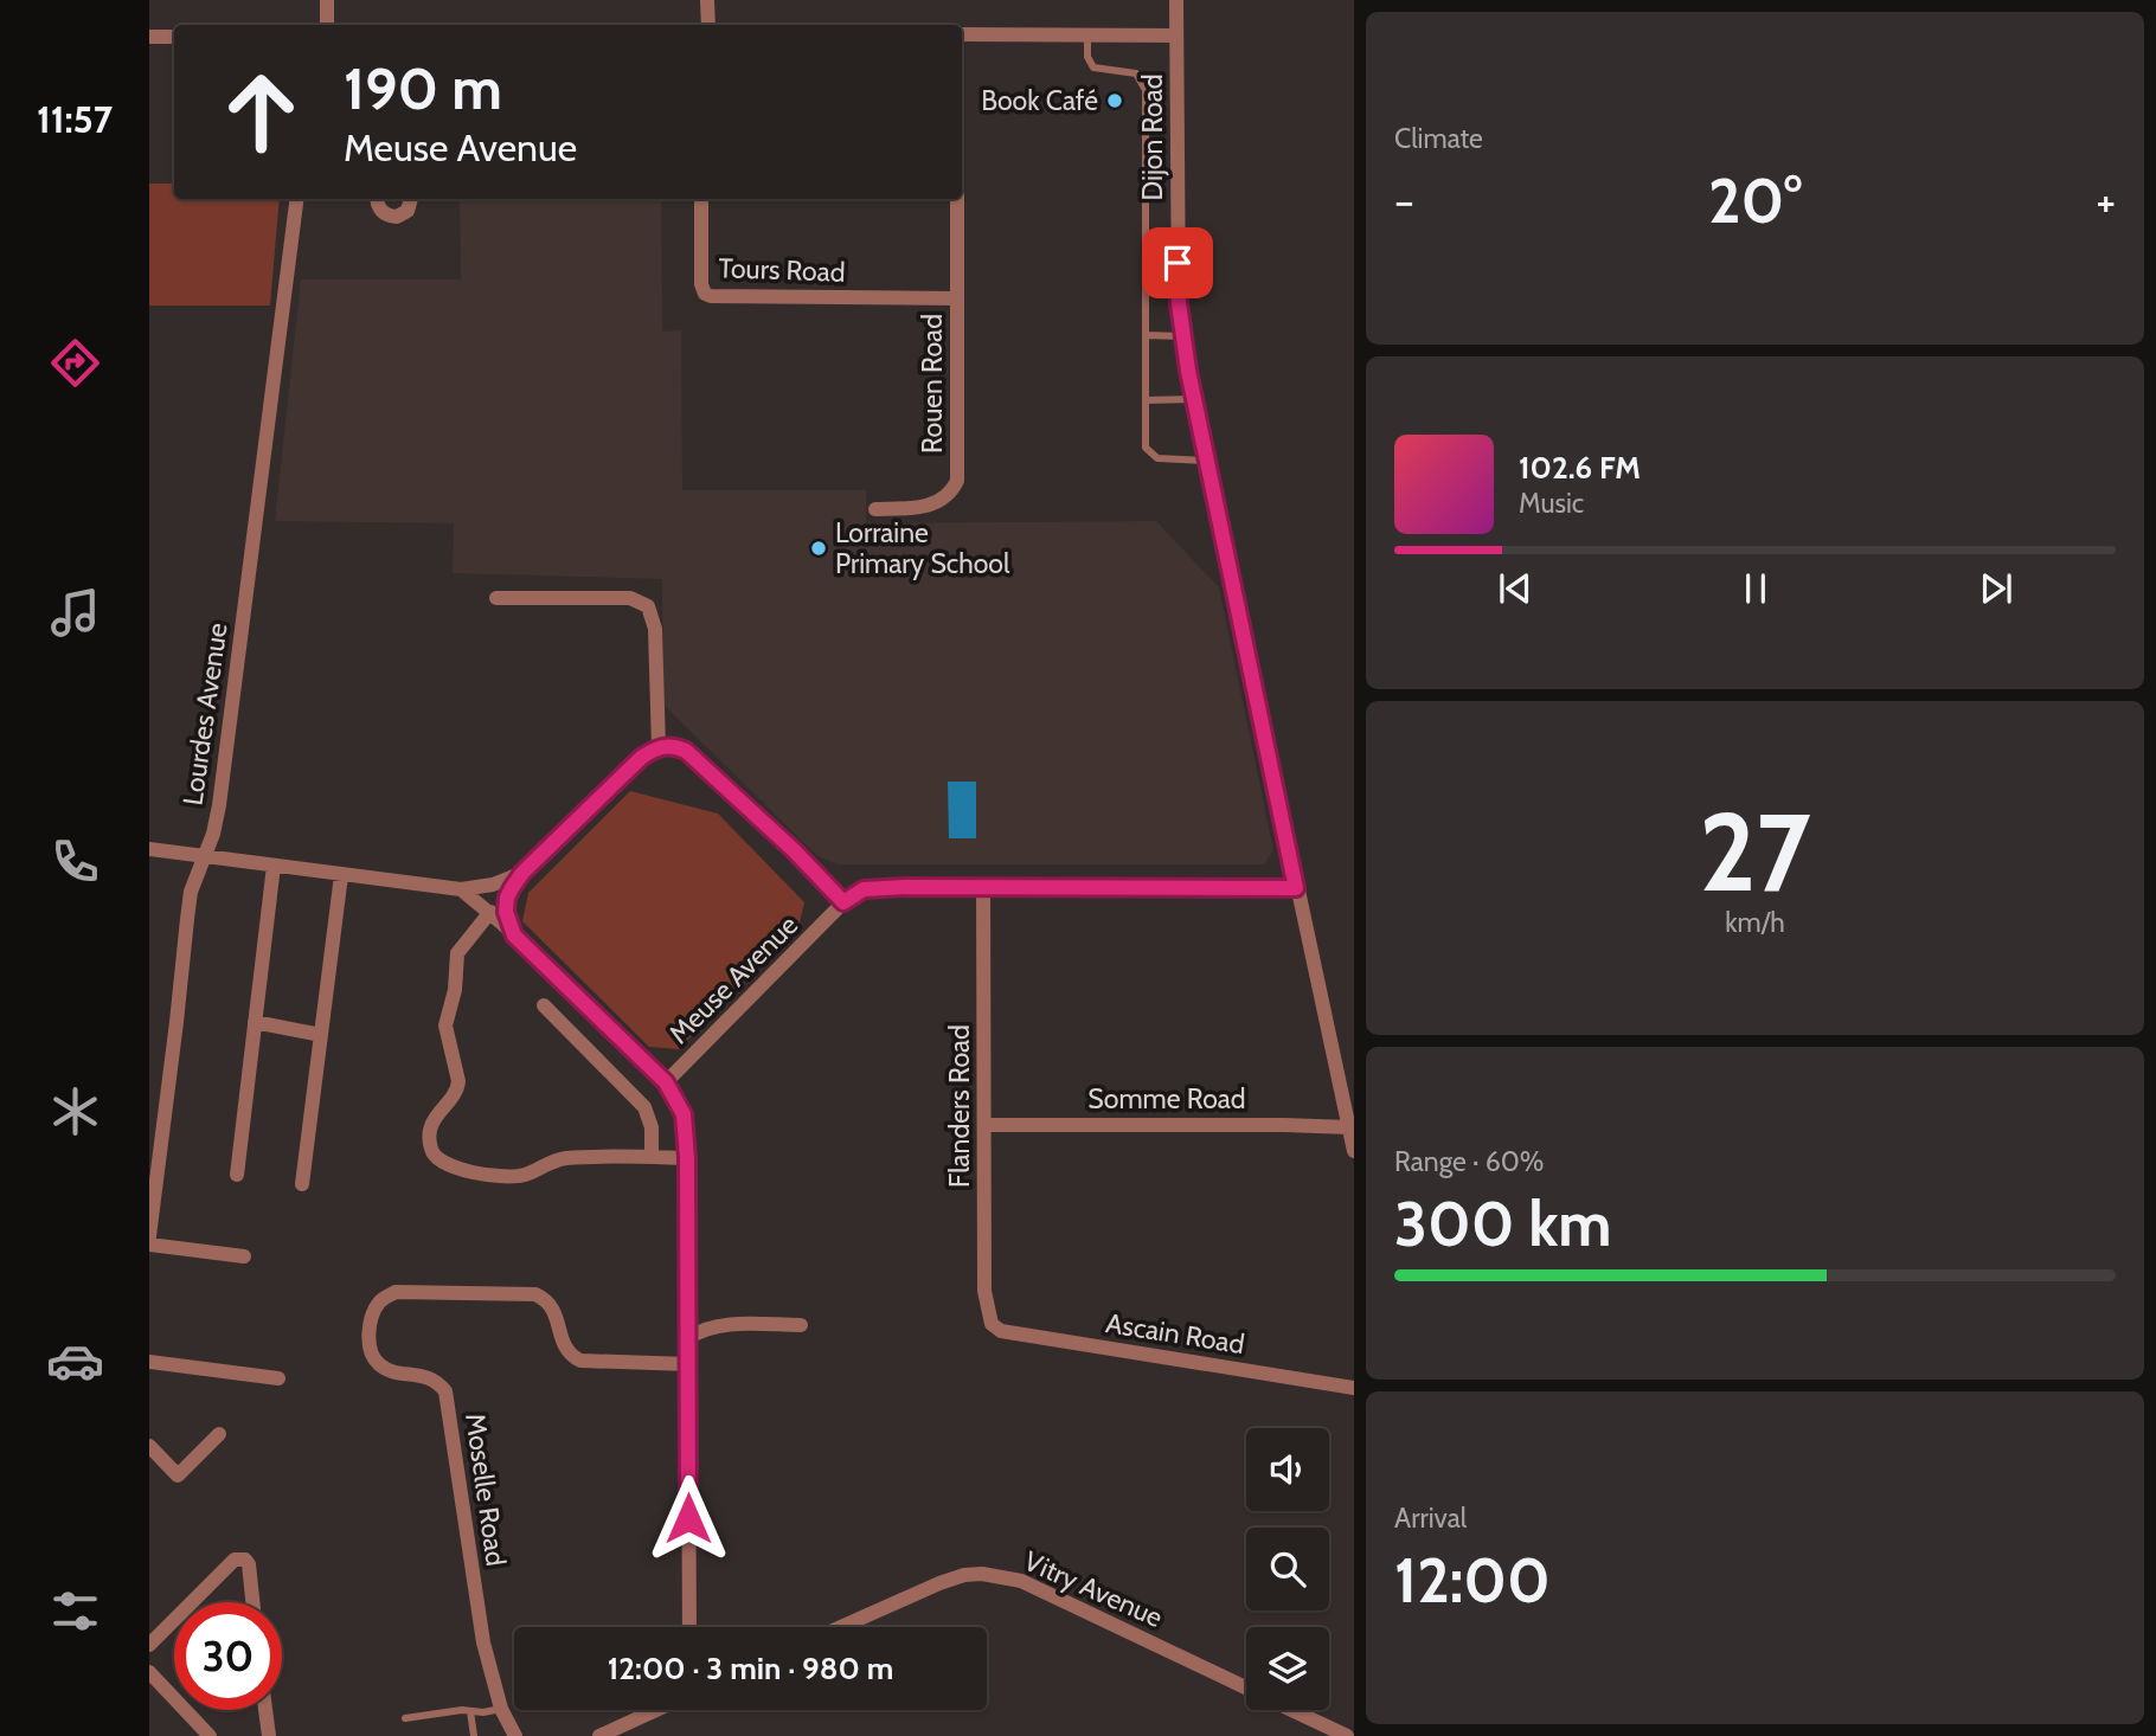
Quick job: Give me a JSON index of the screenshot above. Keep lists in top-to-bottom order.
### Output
{
  "streets": {
    "street": [
      "Dijon Road",
      "Tours Road",
      "Rouen Road",
      "Lourdes Avenue",
      "Meuse Avenue",
      "Somme Road",
      "Flanders Road",
      "Ascain Road",
      "Moselle Road",
      "Vitry Avenue"
    ]
  },
  "crossings": [
    ["Dijon Road", "Meuse Avenue"],
    ["Dijon Road", "Somme Road"],
    ["Tours Road", "Rouen Road"],
    ["Meuse Avenue", "Flanders Road"],
    ["Somme Road", "Flanders Road"],
    ["Flanders Road", "Ascain Road"]
  ],
  "places": ["Book Café", "Lorraine Primary School"],
  "page": {
    "tabs": "11:57",
    "tile": [
      "Climate",
      ["27", "km/h"],
      ["Range · 60%", "300 km"],
      ["Arrival", "12:00"]
    ],
    "turn": ["190 m", "Meuse Avenue"],
    "heat": ["−", "20°", "+"],
    "song": ["102.6 FM", "Music"],
    "limit": "30",
    "trip": "12:00 · 3 min · 980 m"
  }
}
